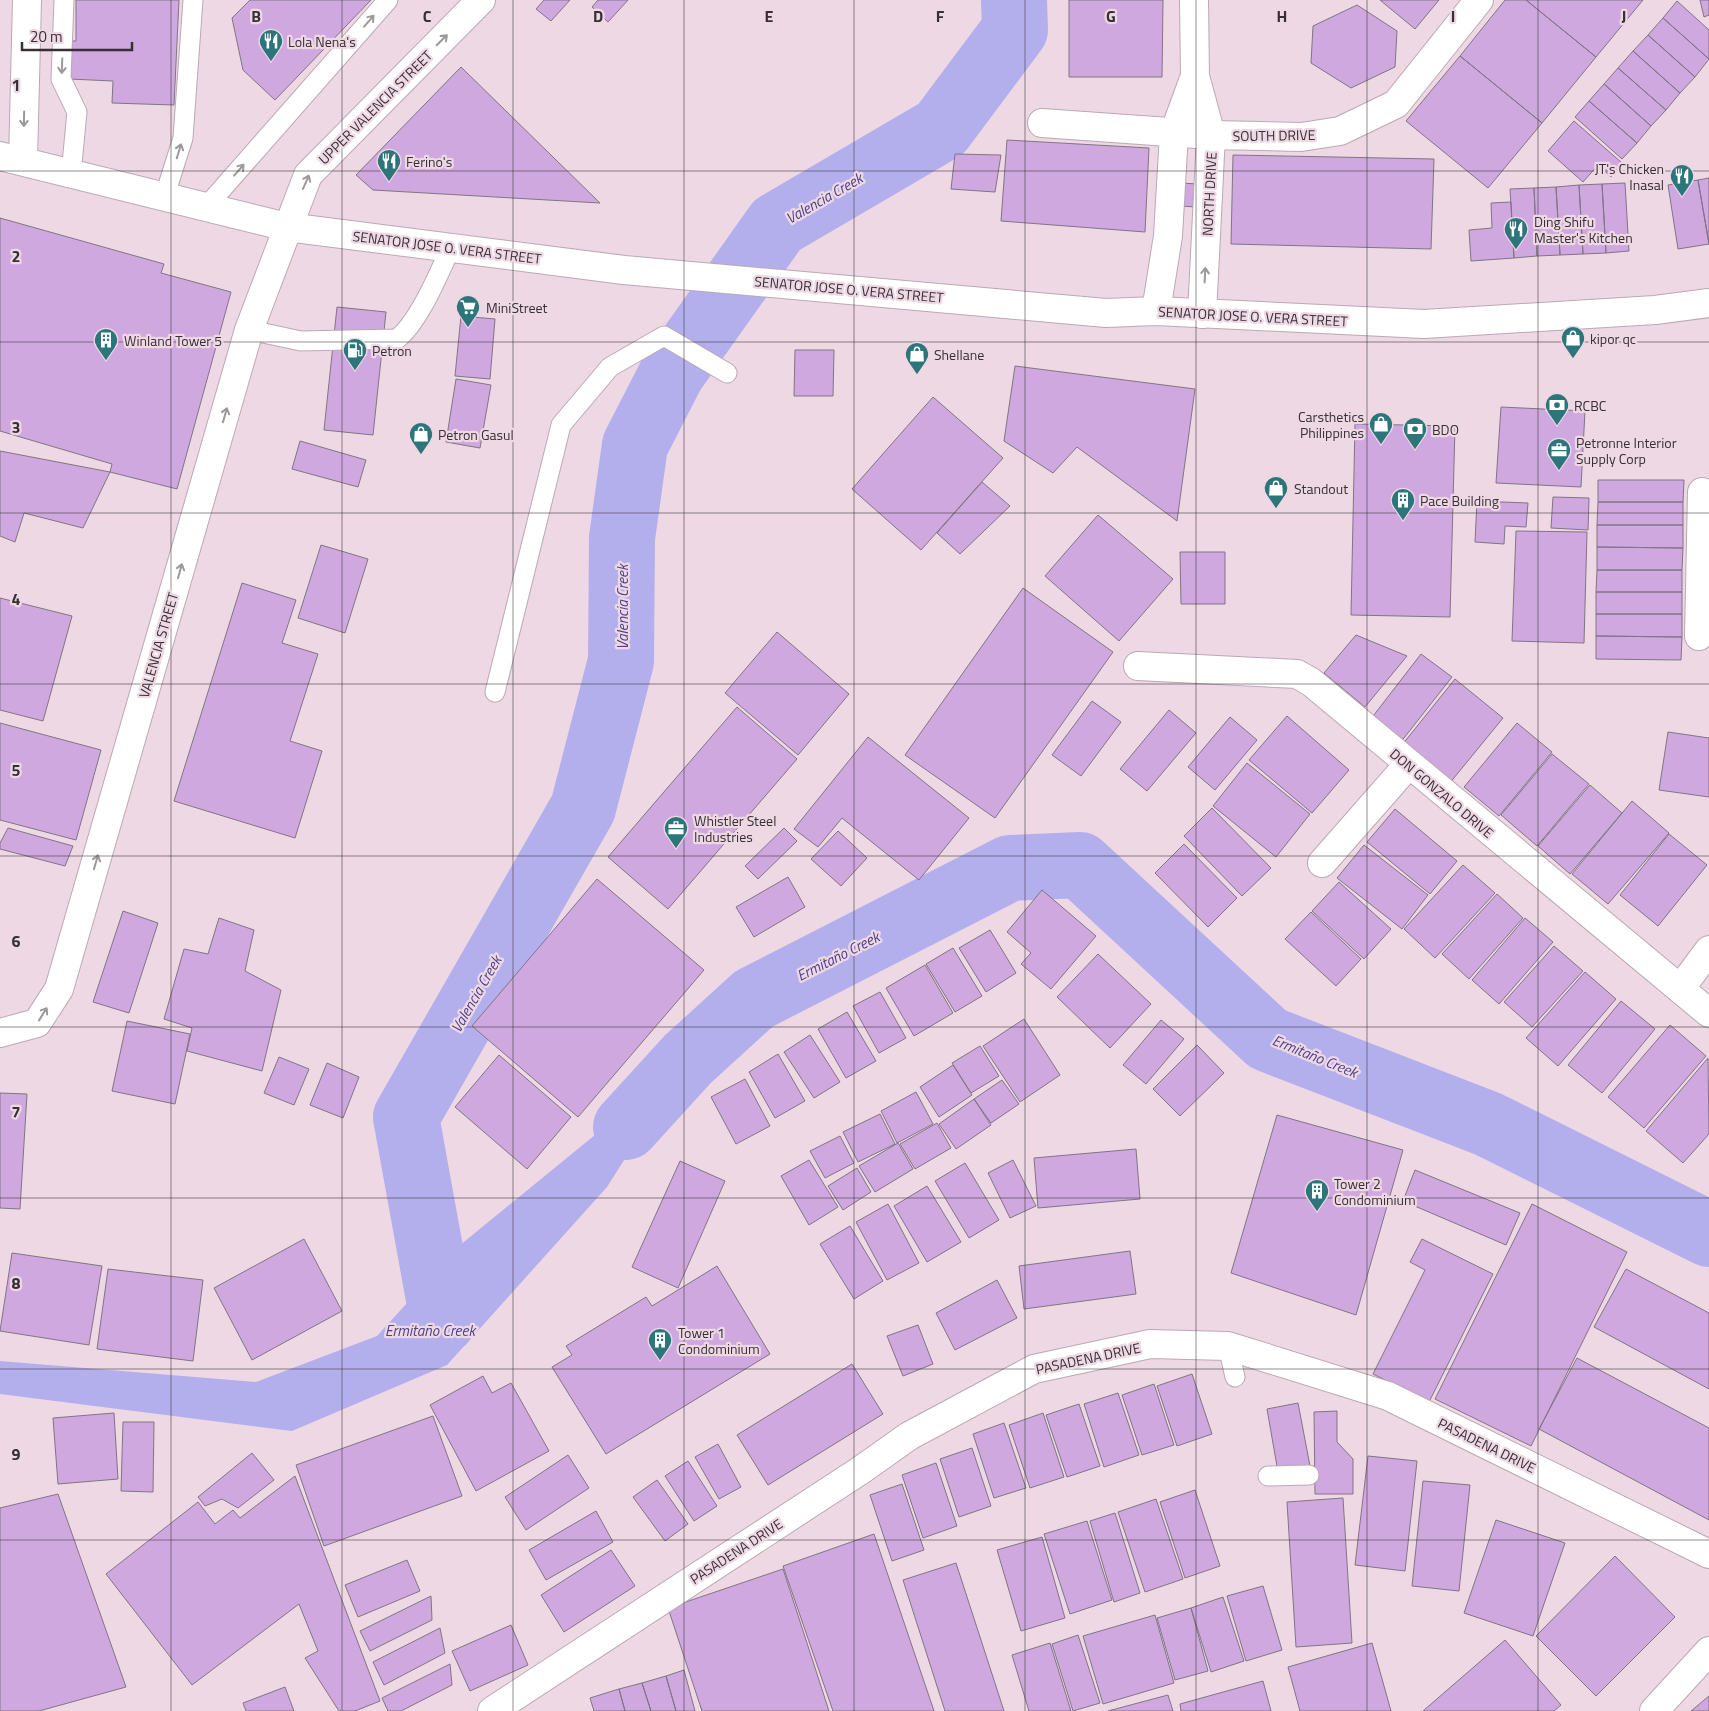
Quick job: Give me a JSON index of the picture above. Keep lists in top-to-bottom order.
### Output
{
  "streets": {
    "street": [
      "UPPER VALENCIA STREET",
      "SOUTH DRIVE",
      "NORTH DRIVE",
      "SENATOR JOSE O. VERA STREET",
      "VALENCIA STREET",
      "DON GONZALO DRIVE",
      "PASADENA DRIVE"
    ]
  },
  "crossings": [
    ["UPPER VALENCIA STREET", "SENATOR JOSE O. VERA STREET"],
    ["UPPER VALENCIA STREET", "VALENCIA STREET"],
    ["SOUTH DRIVE", "NORTH DRIVE"],
    ["NORTH DRIVE", "SENATOR JOSE O. VERA STREET"],
    ["SENATOR JOSE O. VERA STREET", "VALENCIA STREET"]
  ],
  "one_way": ["UPPER VALENCIA STREET", "VALENCIA STREET"],
  "water": ["Valencia Creek", "Ermitaño Creek"],
  "places": {
    "restaurant": [
      "Lola Nena's",
      "Ferino's",
      "JT's Chicken Inasal",
      "Ding Shifu Master's Kitchen"
    ],
    "supermarket": ["MiniStreet"],
    "shop": [
      "kipor qc",
      "Shellane",
      "Carsthetics Philippines",
      "Petron Gasul",
      "Standout"
    ],
    "building": [
      "Winland Tower 5",
      "Pace Building",
      "Tower 2 Condominium",
      "Tower 1 Condominium"
    ],
    "fuel station": ["Petron"],
    "bank": ["RCBC", "BDO"],
    "office": ["Petronne Interior Supply Corp", "Whistler Steel Industries"]
  },
  "scale_bar": "20 m",
  "grid": {
    "columns": [
      "B",
      "C",
      "D",
      "E",
      "F",
      "G",
      "H",
      "I",
      "J"
    ],
    "rows": [
      "1",
      "2",
      "3",
      "4",
      "5",
      "6",
      "7",
      "8",
      "9"
    ]
  }
}
